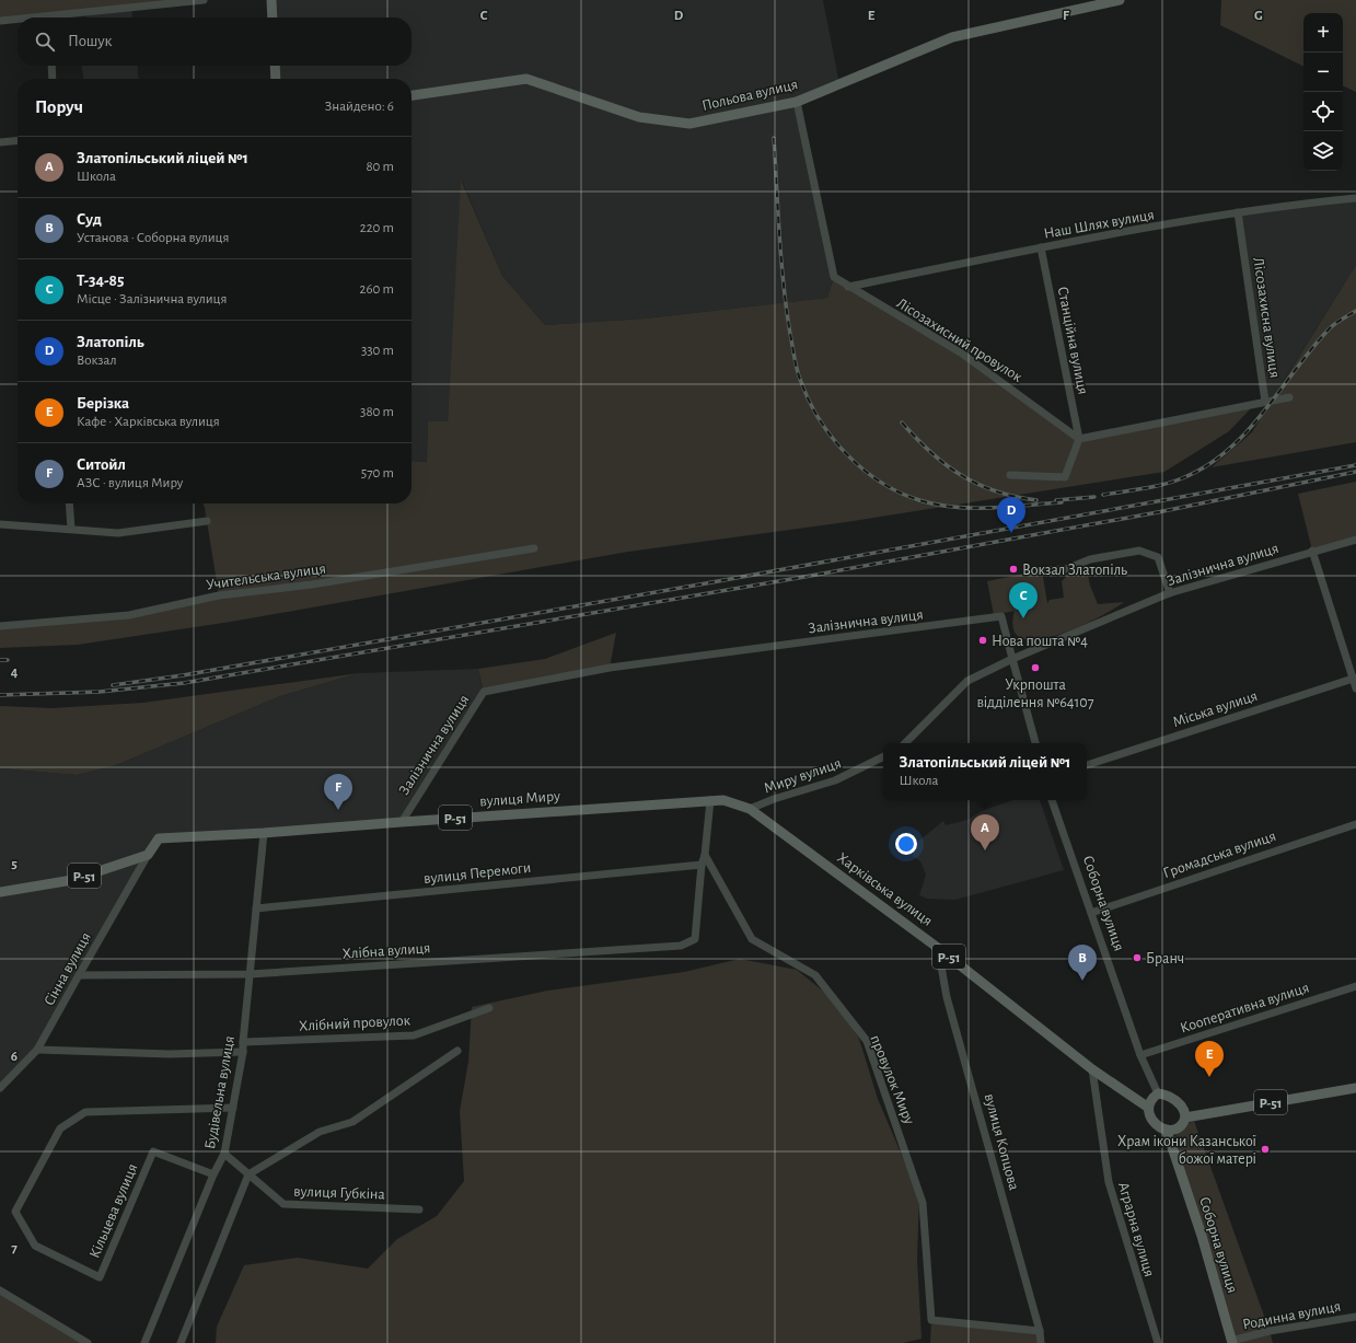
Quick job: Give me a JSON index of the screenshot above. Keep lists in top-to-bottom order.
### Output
{
  "streets": {
    "main road": [
      "Польова вулиця",
      "вулиця Миру",
      "Р-51",
      "Харківська вулиця",
      "Соборна вулиця"
    ],
    "street": [
      "Наш Шлях вулиця",
      "Лісозахисна вулиця",
      "Лісозахисний провулок",
      "Станційна вулиця",
      "Залізнична вулиця",
      "Учительська вулиця",
      "Міська вулиця",
      "Миру вулиця",
      "Громадська вулиця",
      "вулиця Перемоги",
      "Хлібна вулиця",
      "Сінна вулиця",
      "Кооперативна вулиця",
      "Хлібний провулок",
      "провулок Миру",
      "Будівельна вулиця",
      "вулиця Копцова",
      "вулиця Губкіна",
      "Кільцева вулиця",
      "Аграрна вулиця",
      "Родинна вулиця"
    ]
  },
  "crossings": [
    ["Польова вулиця", "Лісозахисний провулок"],
    ["Наш Шлях вулиця", "Лісозахисна вулиця"],
    ["Наш Шлях вулиця", "Лісозахисний провулок"],
    ["Наш Шлях вулиця", "Станційна вулиця"],
    ["Лісозахисний провулок", "Станційна вулиця"],
    ["Залізнична вулиця", "вулиця Миру"],
    ["Миру вулиця", "вулиця Миру"],
    ["Миру вулиця", "Харківська вулиця"],
    ["вулиця Миру", "Р-51"],
    ["вулиця Миру", "Харківська вулиця"],
    ["вулиця Миру", "Сінна вулиця"],
    ["вулиця Миру", "Будівельна вулиця"],
    ["Р-51", "Харківська вулиця"],
    ["Р-51", "Соборна вулиця"],
    ["Р-51", "Сінна вулиця"],
    ["Громадська вулиця", "Соборна вулиця"],
    ["вулиця Перемоги", "Хлібна вулиця"],
    ["вулиця Перемоги", "Будівельна вулиця"],
    ["Харківська вулиця", "Соборна вулиця"],
    ["Харківська вулиця", "вулиця Копцова"],
    ["Харківська вулиця", "Аграрна вулиця"],
    ["Соборна вулиця", "Кооперативна вулиця"],
    ["Соборна вулиця", "Родинна вулиця"],
    ["Хлібна вулиця", "Сінна вулиця"],
    ["Хлібна вулиця", "Будівельна вулиця"],
    ["Хлібний провулок", "Будівельна вулиця"],
    ["провулок Миру", "вулиця Копцова"],
    ["Будівельна вулиця", "вулиця Губкіна"],
    ["Будівельна вулиця", "Кільцева вулиця"]
  ],
  "places": [
    "Вокзал Златопіль",
    "Нова пошта №4",
    "Укрпошта відділення №64107",
    "Бранч",
    "Храм ікони Казанської божої матері"
  ],
  "page": {
    "map_buttons": ["+", "−"],
    "search": "Пошук",
    "heading": ["Поруч", "Знайдено: 6"],
    "list": [
      {
        "mark": "A",
        "name": "Златопільський ліцей №1",
        "note": "Школа",
        "value": "80 m"
      },
      {
        "mark": "B",
        "name": "Суд",
        "note": "Установа · Соборна вулиця",
        "value": "220 m"
      },
      {
        "mark": "C",
        "name": "Т-34-85",
        "note": "Місце · Залізнична вулиця",
        "value": "260 m"
      },
      {
        "mark": "D",
        "name": "Златопіль",
        "note": "Вокзал",
        "value": "330 m"
      },
      {
        "mark": "E",
        "name": "Берізка",
        "note": "Кафе · Харківська вулиця",
        "value": "380 m"
      },
      {
        "mark": "F",
        "name": "Ситойл",
        "note": "АЗС · вулиця Миру",
        "value": "570 m"
      }
    ],
    "pins": [
      "D",
      "C",
      "F",
      "A",
      "B",
      "E"
    ],
    "popup": ["Златопільський ліцей №1", "Школа"]
  },
  "grid": {
    "columns": [
      "C",
      "D",
      "E",
      "F",
      "G"
    ],
    "rows": [
      "4",
      "5",
      "6",
      "7"
    ]
  }
}
